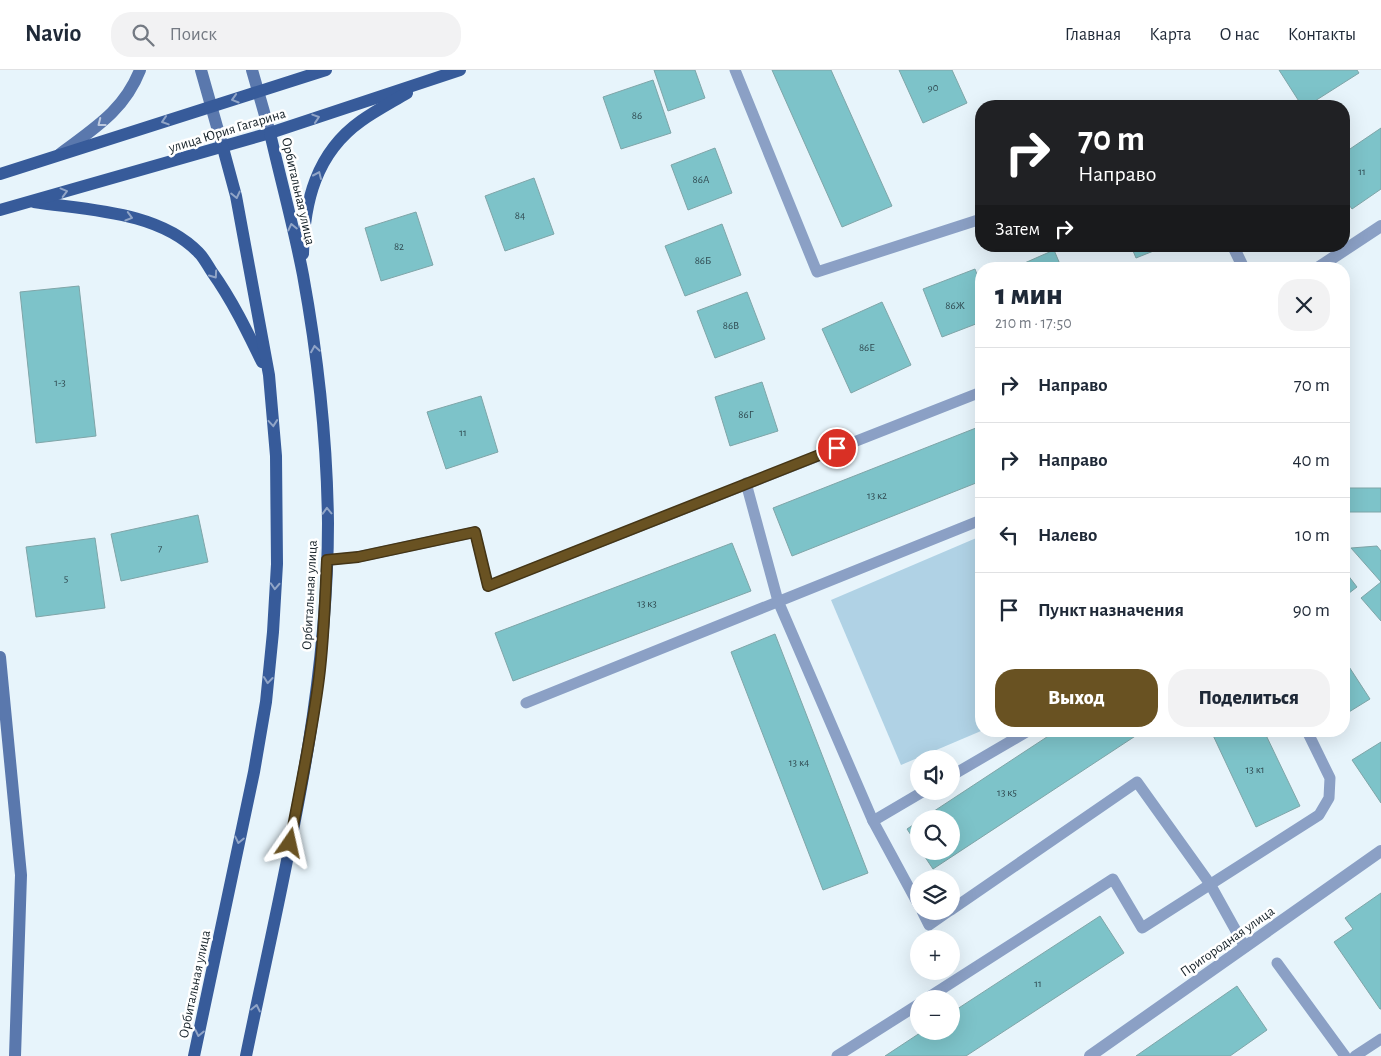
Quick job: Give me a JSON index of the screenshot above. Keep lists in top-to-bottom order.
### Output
{
  "streets": {
    "main road": ["улица Юрия Гагарина", "Орбитальная улица"],
    "street": ["Пригородная улица"]
  },
  "crossings": [
    ["улица Юрия Гагарина", "Орбитальная улица"]
  ],
  "house_numbers": [
    "90",
    "86",
    "11",
    "86А",
    "84",
    "82",
    "86Б",
    "86Ж",
    "86В",
    "86Е",
    "1-3",
    "86Г",
    "11",
    "13 к2",
    "7",
    "5",
    "13 к3",
    "13 к4",
    "13 к1",
    "13 к5",
    "11"
  ],
  "page": {
    "header": "Navio",
    "search": "Поиск",
    "nav": [
      "Главная",
      "Карта",
      "О нас",
      "Контакты"
    ],
    "turn": ["70 m", "Направо"],
    "then": "Затем",
    "heading": ["1 мин", "210 m · 17:50"],
    "list": [
      {
        "name": "Направо",
        "value": "70 m"
      },
      {
        "name": "Направо",
        "value": "40 m"
      },
      {
        "name": "Налево",
        "value": "10 m"
      },
      {
        "name": "Пункт назначения",
        "value": "90 m"
      }
    ],
    "buttons": ["Выход", "Поделиться"],
    "map_buttons": ["+", "−"]
  }
}
